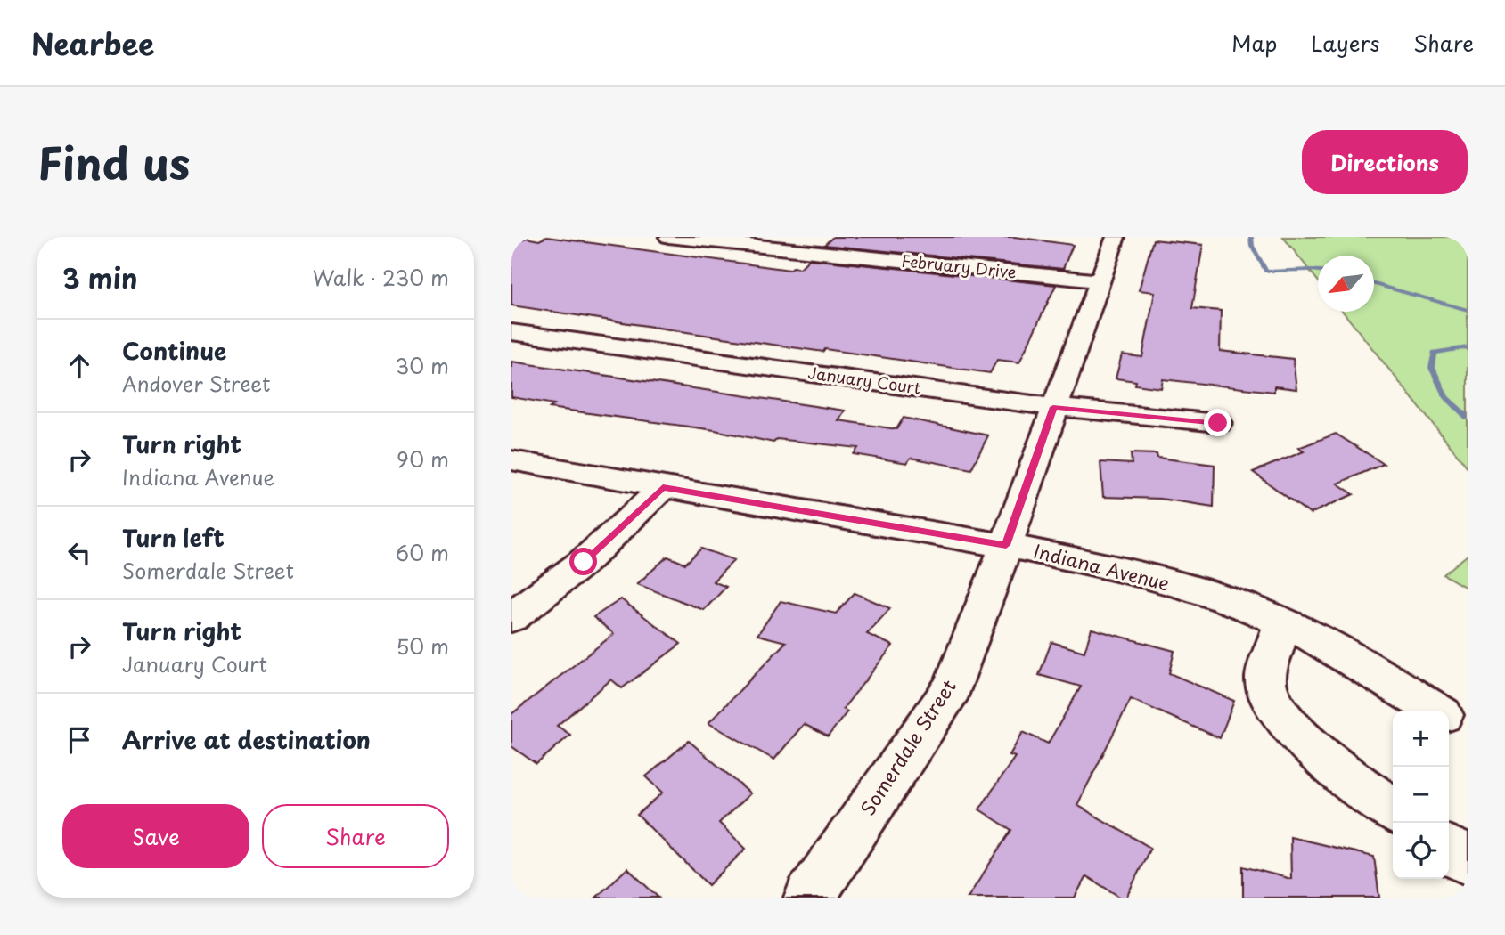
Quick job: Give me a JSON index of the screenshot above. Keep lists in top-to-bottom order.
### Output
{
  "streets": {
    "street": [
      "February Drive",
      "January Court",
      "Indiana Avenue",
      "Somerdale Street"
    ]
  },
  "crossings": [
    ["February Drive", "Somerdale Street"],
    ["January Court", "Somerdale Street"],
    ["Indiana Avenue", "Somerdale Street"]
  ],
  "north": "bottom left",
  "page": {
    "header": "Nearbee",
    "nav": ["Map", "Layers", "Share"],
    "title": "Find us",
    "buttons": [
      "Directions",
      ["Save", "Share"]
    ],
    "heading": ["3 min", "Walk · 230 m"],
    "list": [
      ["Continue", "Andover Street", "30 m"],
      ["Turn right", "Indiana Avenue", "90 m"],
      ["Turn left", "Somerdale Street", "60 m"],
      ["Turn right", "January Court", "50 m"],
      "Arrive at destination"
    ],
    "map_buttons": ["+", "−"]
  }
}
